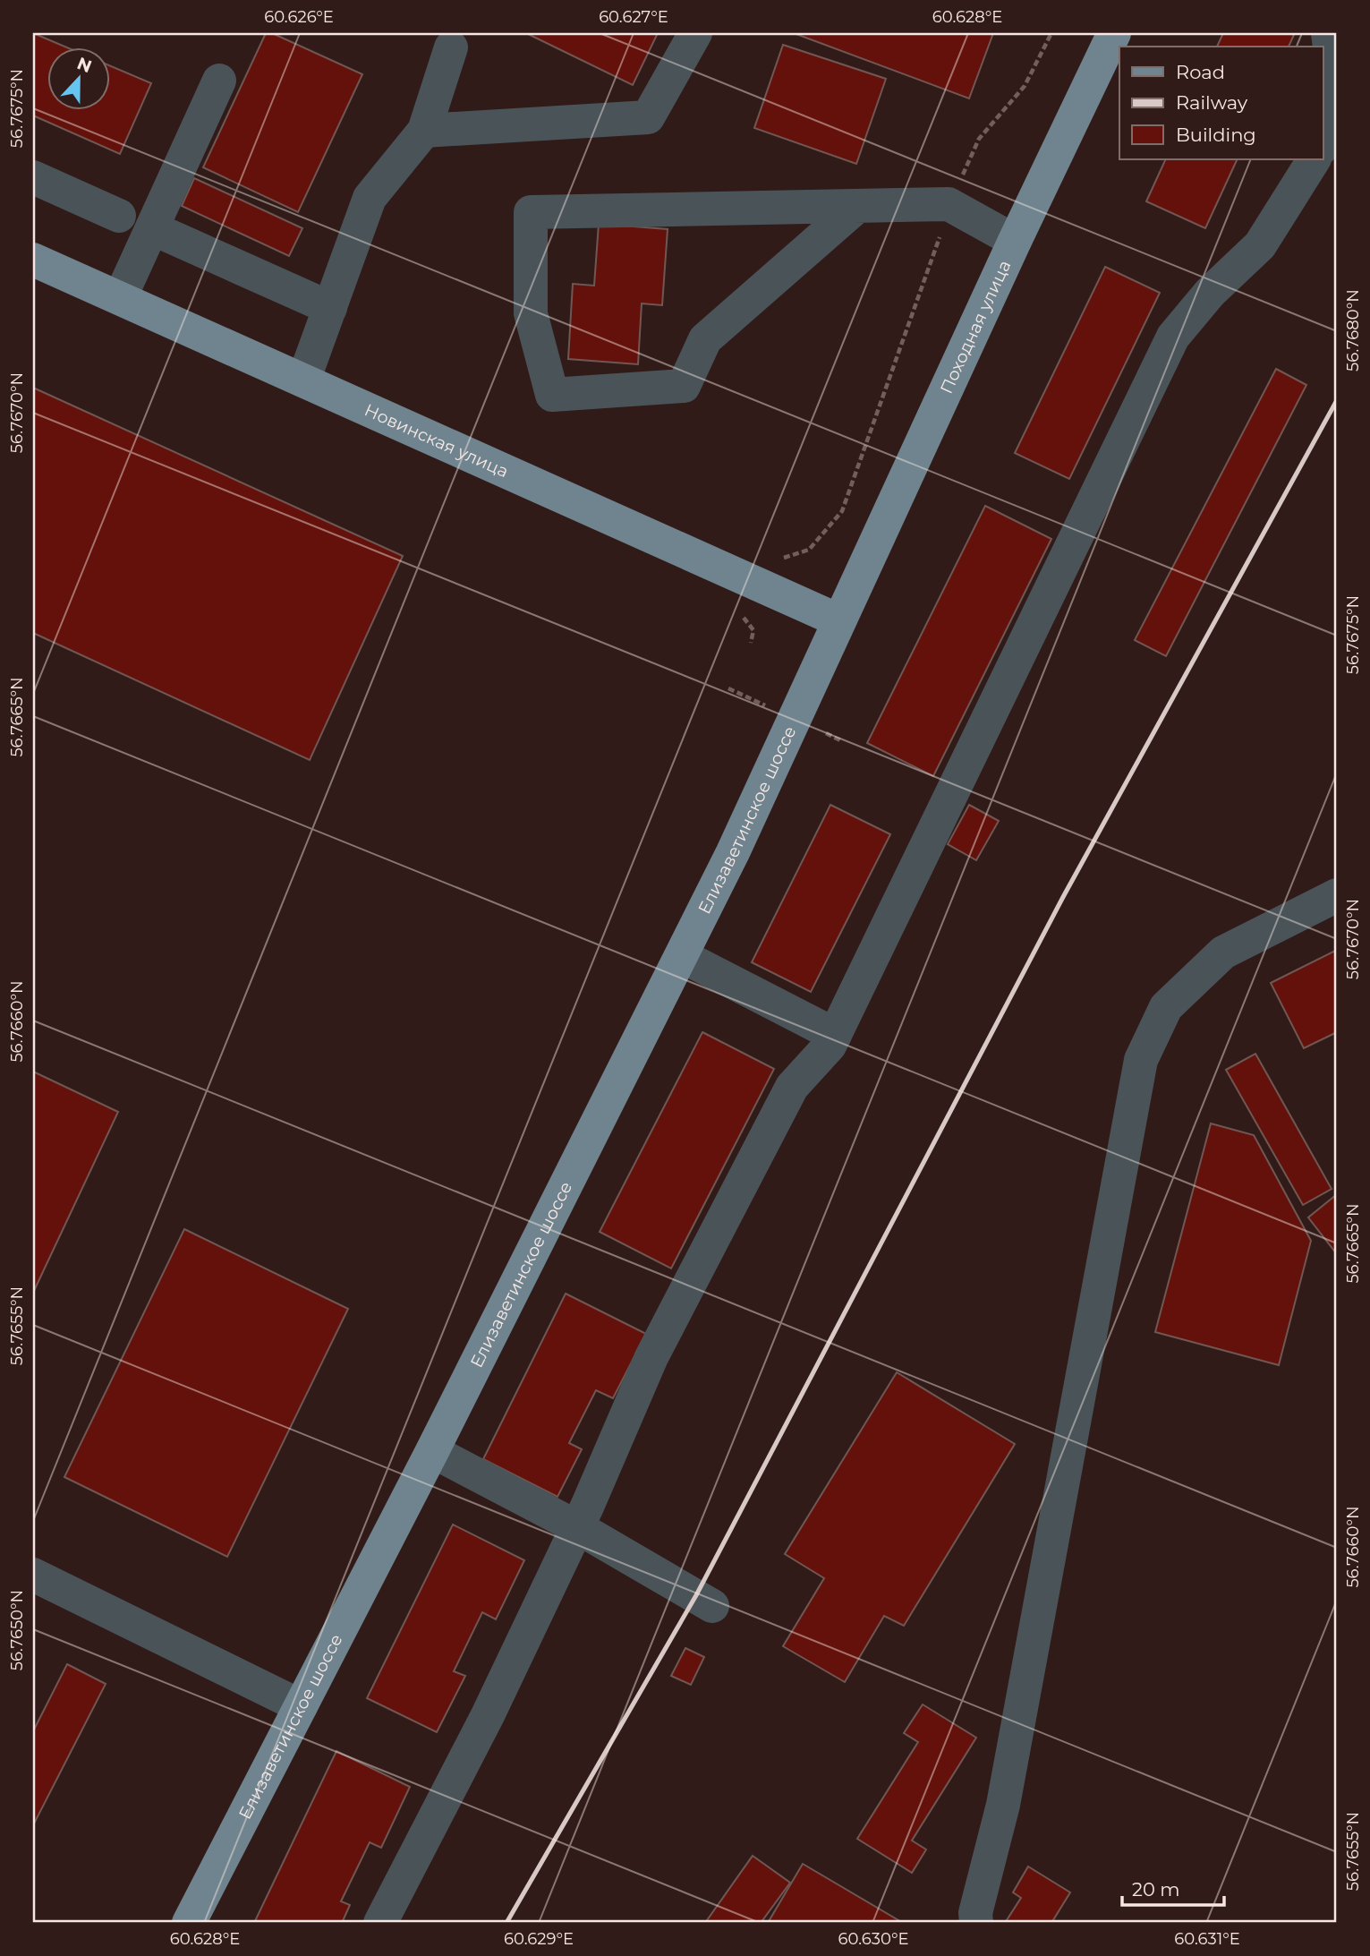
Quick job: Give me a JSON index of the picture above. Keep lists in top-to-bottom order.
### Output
{
  "streets": {
    "main road": ["Походная улица", "Новинская улица", "Елизаветинское шоссе"]
  },
  "crossings": [
    ["Походная улица", "Новинская улица"],
    ["Походная улица", "Елизаветинское шоссе"],
    ["Новинская улица", "Елизаветинское шоссе"]
  ],
  "legend": ["Road", "Railway", "Building"],
  "scale_bar": "20 m",
  "north": "top",
  "coordinates": [
    "60.626°E",
    "60.627°E",
    "60.628°E",
    "56.7675°N",
    "56.7680°N",
    "56.7670°N",
    "56.7665°N",
    "56.7660°N",
    "56.7655°N",
    "56.7650°N",
    "60.629°E",
    "60.630°E",
    "60.631°E"
  ]
}
